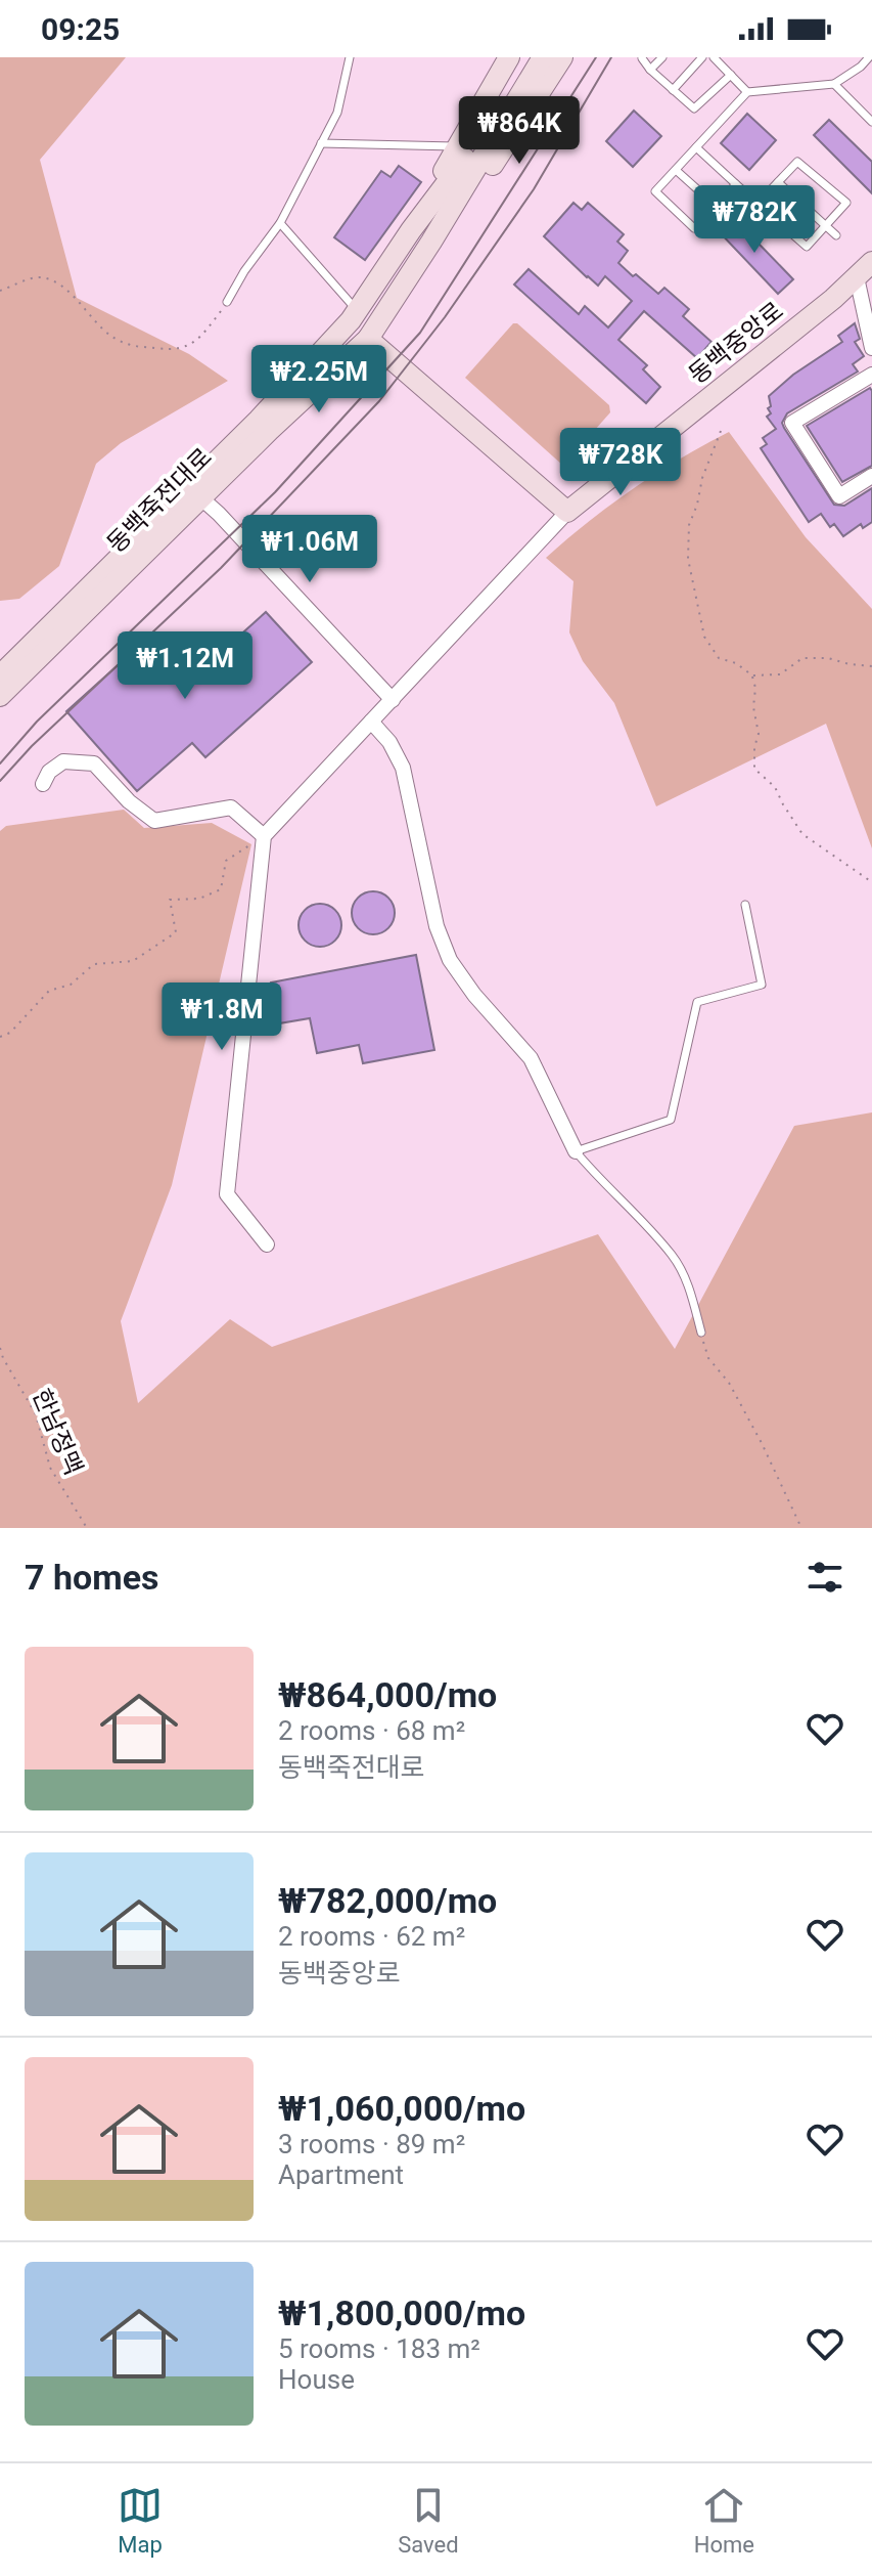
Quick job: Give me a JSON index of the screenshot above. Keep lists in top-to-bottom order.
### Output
{
  "streets": {
    "main road": ["동백중앙로", "동백죽전대로"],
    "path": ["한남정맥"]
  },
  "page": {
    "status": "09:25",
    "price": [
      "₩864K",
      "₩782K",
      "₩2.25M",
      "₩728K",
      "₩1.06M",
      "₩1.12M",
      "₩1.8M"
    ],
    "heading": "7 homes",
    "list": [
      {
        "name": "₩864,000/mo",
        "note": "2 rooms · 68 m² · 동백죽전대로"
      },
      {
        "name": "₩782,000/mo",
        "note": "2 rooms · 62 m² · 동백중앙로"
      },
      {
        "name": "₩1,060,000/mo",
        "note": "3 rooms · 89 m² · Apartment"
      },
      {
        "name": "₩1,800,000/mo",
        "note": "5 rooms · 183 m² · House"
      }
    ],
    "tabs": ["Map", "Saved", "Home"]
  }
}
